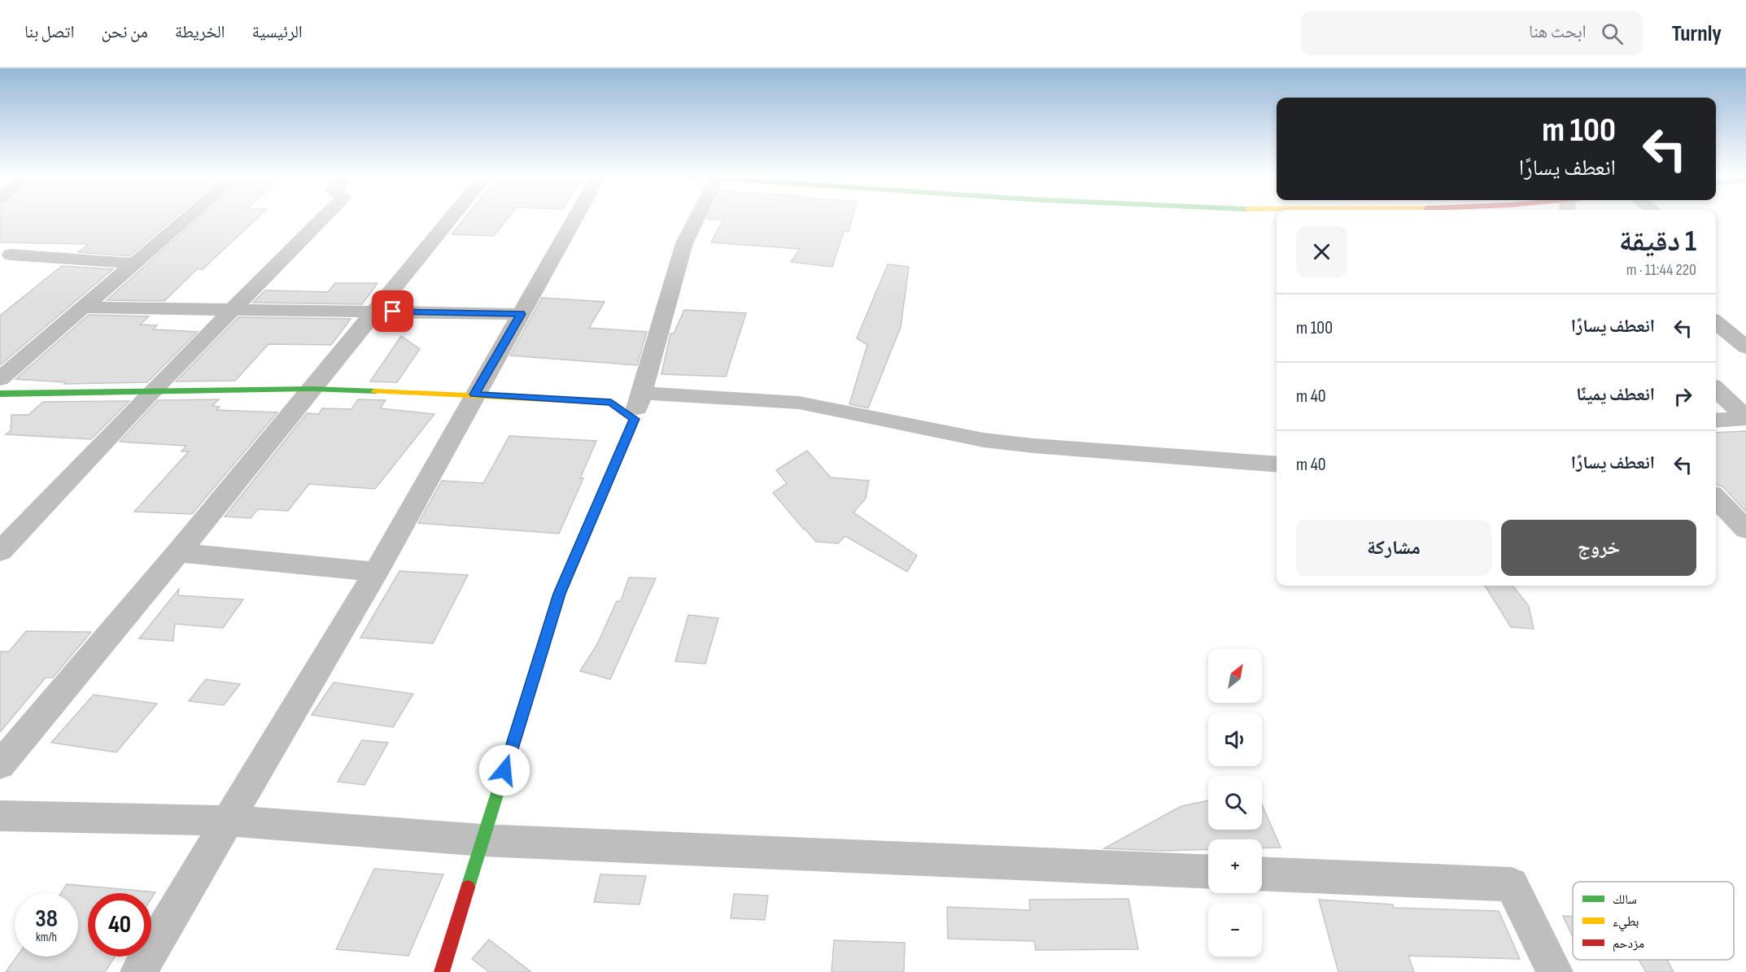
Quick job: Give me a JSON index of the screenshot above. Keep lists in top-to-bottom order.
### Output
{
  "legend": ["سالك", "بطيء", "مزدحم"],
  "north": "top right",
  "page": {
    "header": "Turnly",
    "search": "ابحث هنا",
    "nav": [
      "الرئيسية",
      "الخريطة",
      "من نحن",
      "اتصل بنا"
    ],
    "turn": ["100 m", "انعطف يسارًا"],
    "heading": ["1 دقيقة", "220 m · 11:44"],
    "list": [
      {
        "name": "انعطف يسارًا",
        "value": "100 m"
      },
      {
        "name": "انعطف يمينًا",
        "value": "40 m"
      },
      {
        "name": "انعطف يسارًا",
        "value": "40 m"
      }
    ],
    "buttons": ["خروج", "مشاركة"],
    "map_buttons": ["+", "−"],
    "speed": "38 km/h",
    "limit": "40"
  }
}
